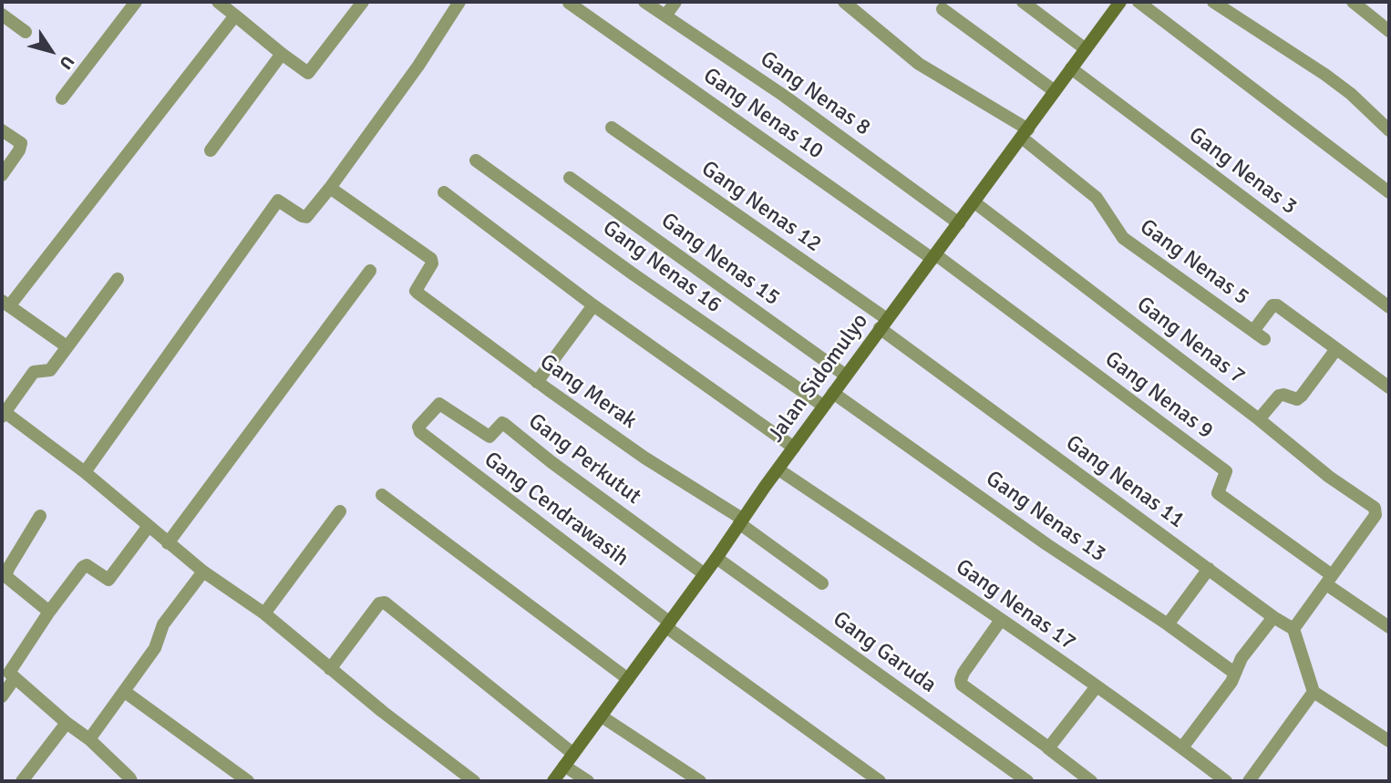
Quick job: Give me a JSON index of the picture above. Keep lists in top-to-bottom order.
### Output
{
  "streets": {
    "street": [
      "Gang Nenas 8",
      "Gang Nenas 10",
      "Gang Nenas 3",
      "Gang Nenas 12",
      "Gang Nenas 15",
      "Gang Nenas 5",
      "Gang Nenas 16",
      "Gang Nenas 7",
      "Jalan Sidomulyo",
      "Gang Merak",
      "Gang Nenas 9",
      "Gang Perkutut",
      "Gang Nenas 11",
      "Gang Cendrawasih",
      "Gang Nenas 13",
      "Gang Nenas 17",
      "Gang Garuda"
    ]
  },
  "crossings": [
    ["Gang Nenas 8", "Jalan Sidomulyo"],
    ["Gang Nenas 10", "Jalan Sidomulyo"],
    ["Gang Nenas 10", "Gang Nenas 9"],
    ["Gang Nenas 3", "Jalan Sidomulyo"],
    ["Gang Nenas 12", "Jalan Sidomulyo"],
    ["Gang Nenas 12", "Gang Nenas 11"],
    ["Gang Nenas 15", "Jalan Sidomulyo"],
    ["Gang Nenas 5", "Jalan Sidomulyo"],
    ["Gang Nenas 16", "Jalan Sidomulyo"],
    ["Gang Nenas 7", "Jalan Sidomulyo"],
    ["Gang Nenas 7", "Gang Nenas 9"],
    ["Jalan Sidomulyo", "Gang Merak"],
    ["Jalan Sidomulyo", "Gang Nenas 9"],
    ["Jalan Sidomulyo", "Gang Perkutut"],
    ["Jalan Sidomulyo", "Gang Nenas 11"],
    ["Jalan Sidomulyo", "Gang Cendrawasih"],
    ["Jalan Sidomulyo", "Gang Nenas 13"],
    ["Jalan Sidomulyo", "Gang Nenas 17"],
    ["Jalan Sidomulyo", "Gang Garuda"],
    ["Gang Perkutut", "Gang Cendrawasih"]
  ],
  "north": "bottom right"
}
